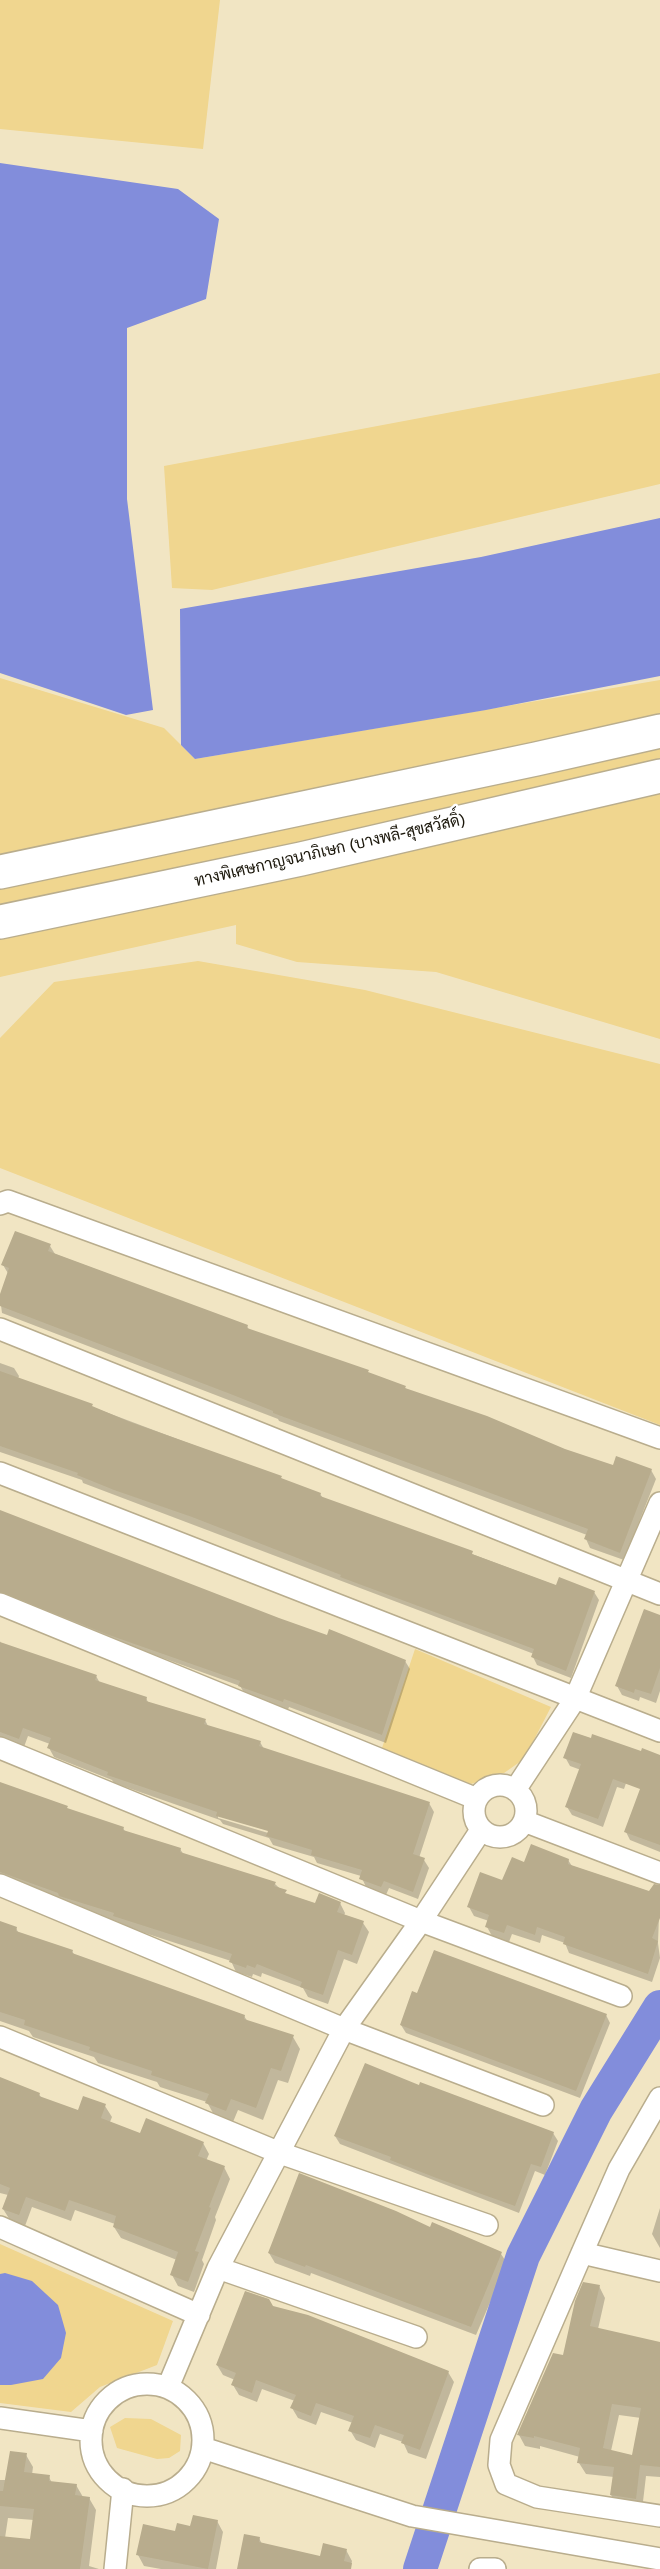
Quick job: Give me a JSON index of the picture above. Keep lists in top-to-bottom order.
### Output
{
  "streets": {
    "highway": ["ทางพิเศษกาญจนาภิเษก (บางพลี-สุขสวัสดิ์)"]
  }
}
